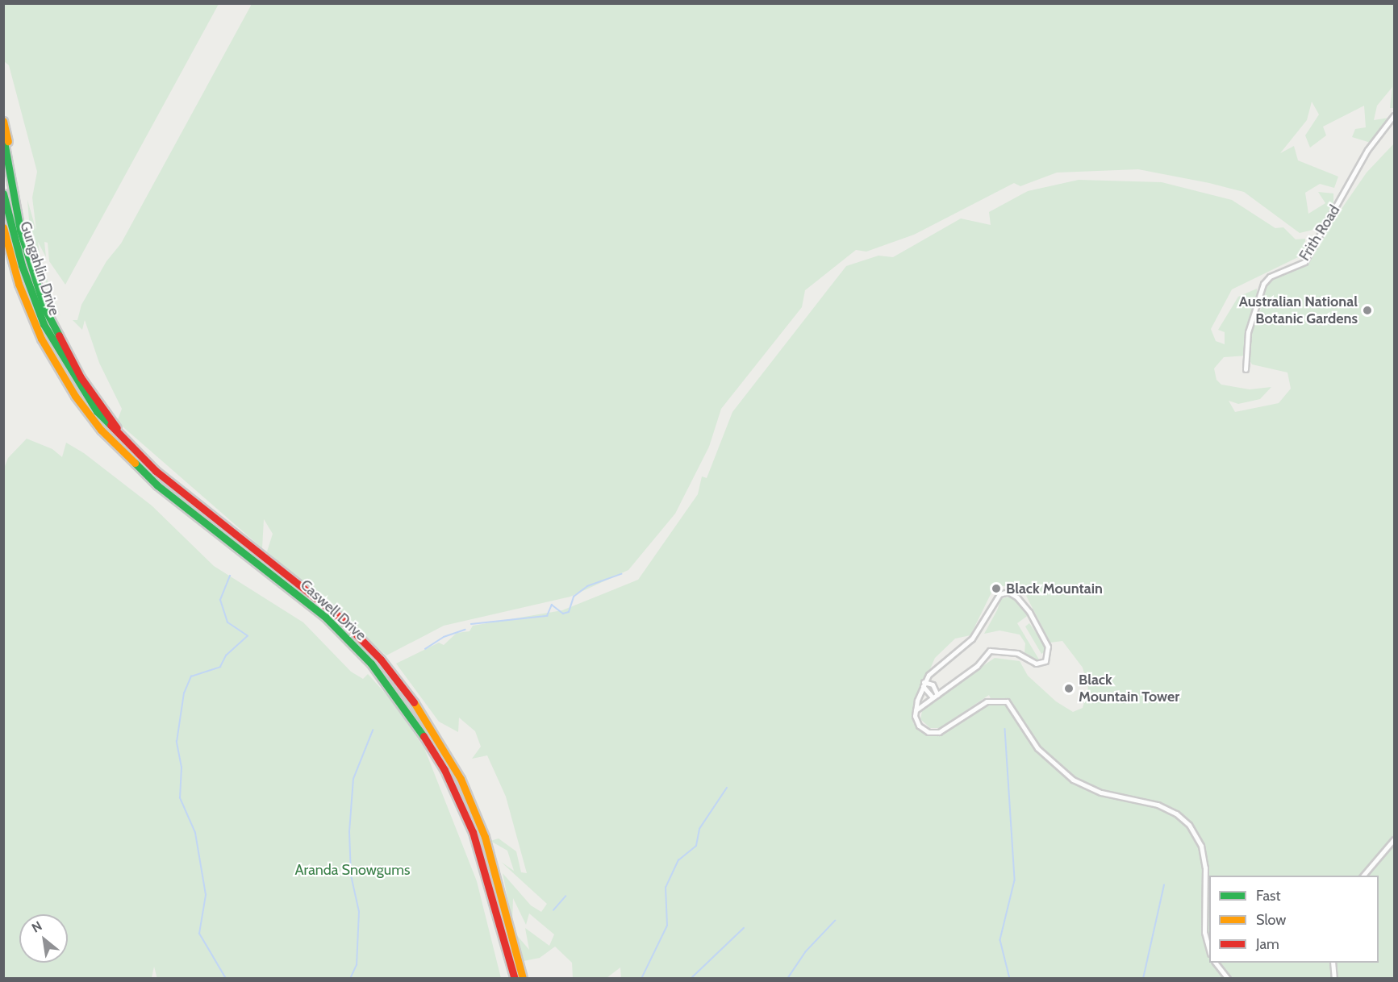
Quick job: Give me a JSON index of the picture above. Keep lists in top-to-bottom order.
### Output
{
  "streets": {
    "highway": ["Gungahlin Drive", "Caswell Drive"],
    "street": ["Frith Road"]
  },
  "crossings": [
    ["Gungahlin Drive", "Caswell Drive"]
  ],
  "parks": ["Aranda Snowgums"],
  "places": ["Australian National Botanic Gardens", "Black Mountain", "Black Mountain Tower"],
  "legend": ["Fast", "Slow", "Jam"],
  "north": "top left"
}
